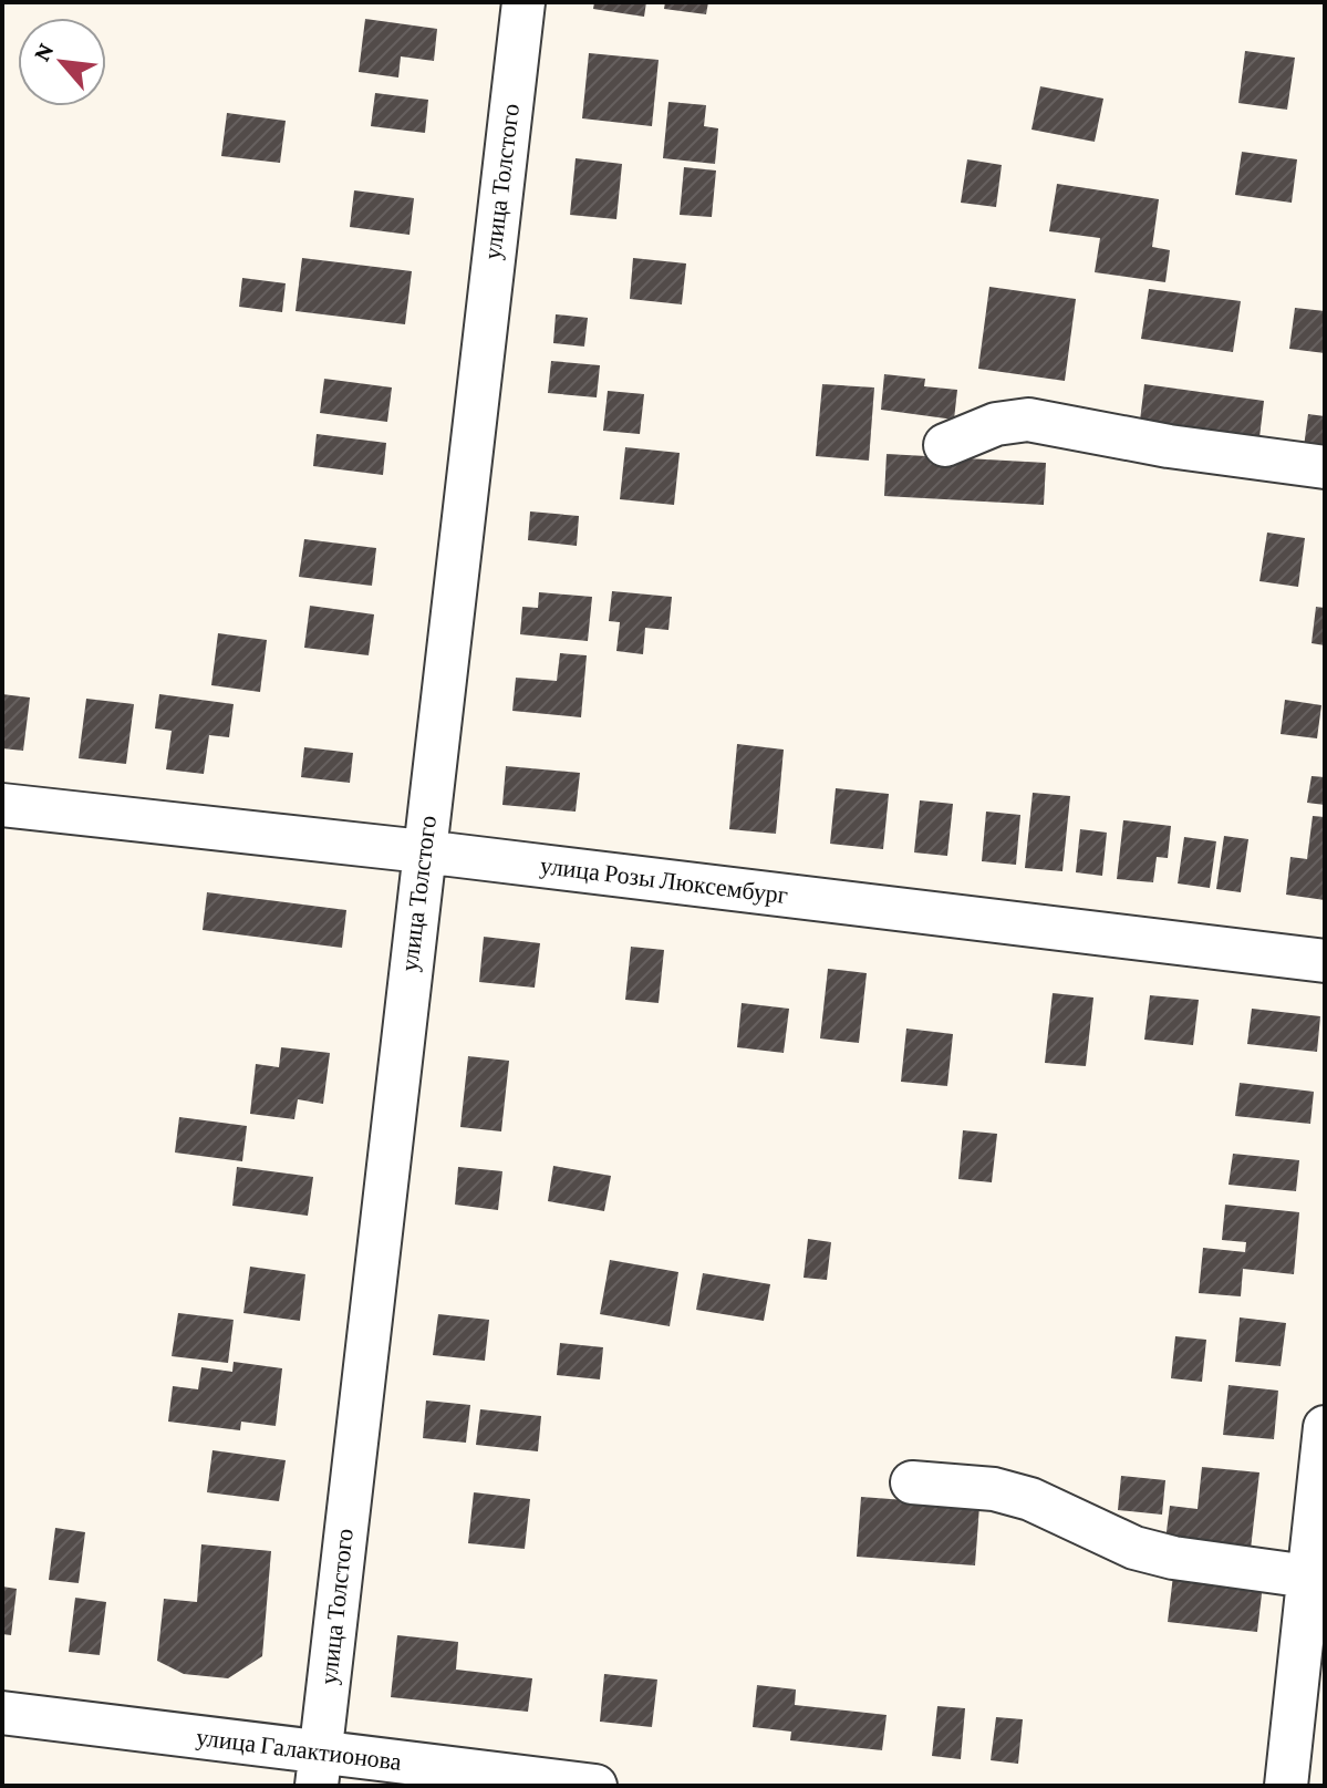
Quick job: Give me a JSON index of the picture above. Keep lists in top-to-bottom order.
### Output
{
  "streets": {
    "street": ["улица Толстого", "улица Розы Люксембург", "улица Галактионова"]
  },
  "crossings": [
    ["улица Толстого", "улица Розы Люксембург"],
    ["улица Толстого", "улица Галактионова"]
  ],
  "north": "top left"
}
